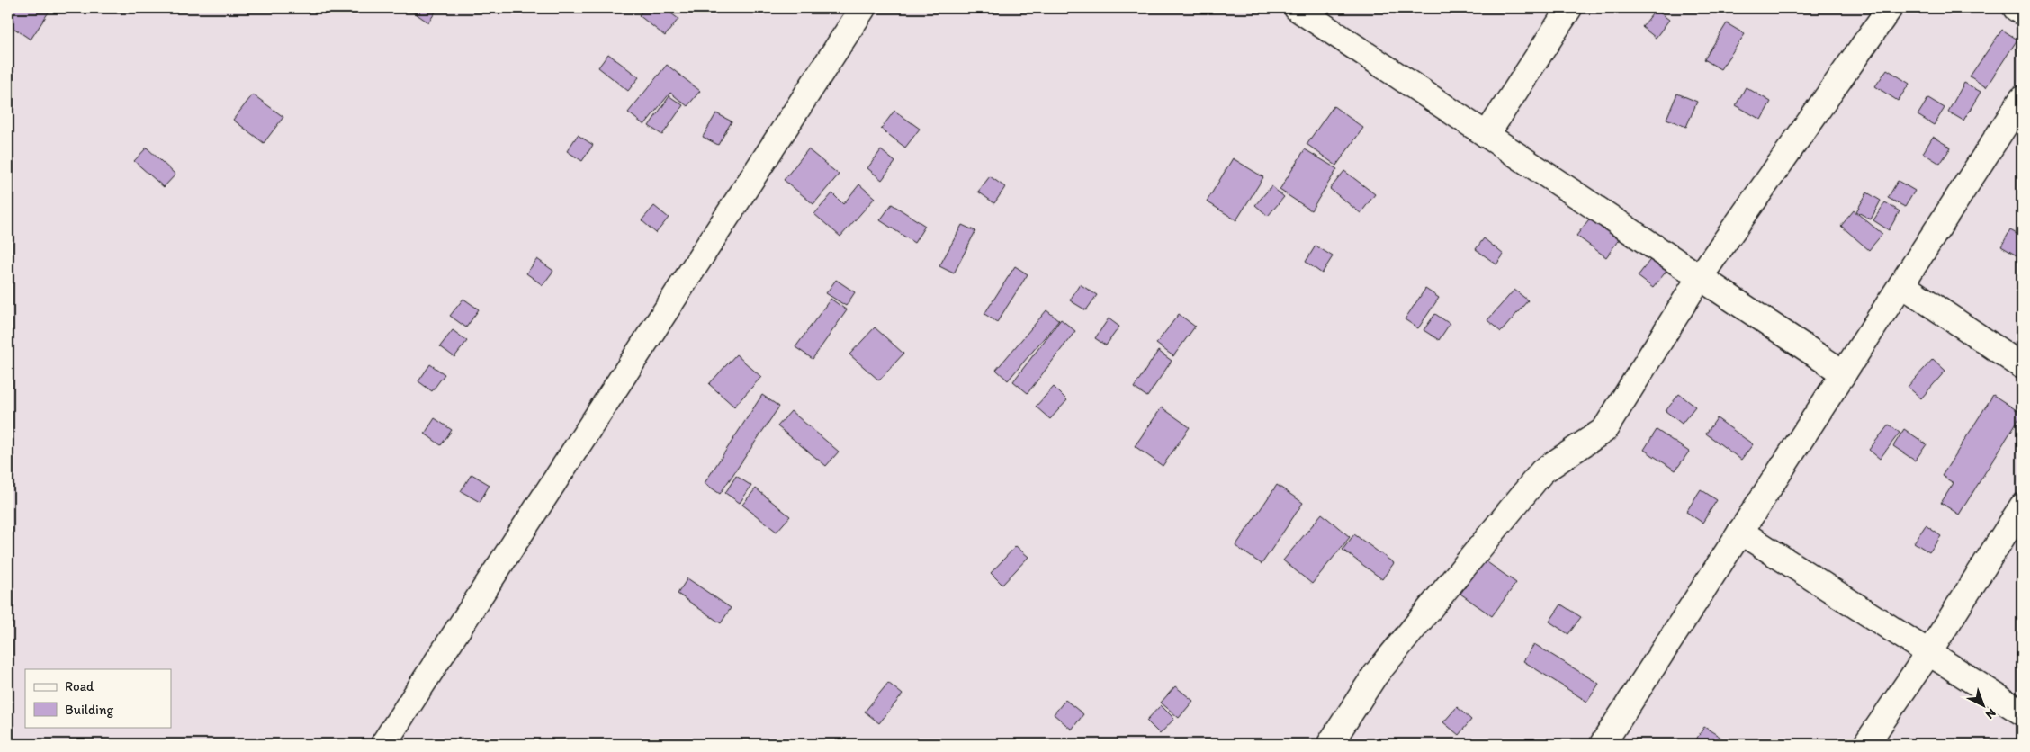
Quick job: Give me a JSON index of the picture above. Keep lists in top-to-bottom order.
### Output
{
  "legend": ["Road", "Building"],
  "north": "bottom right"
}
